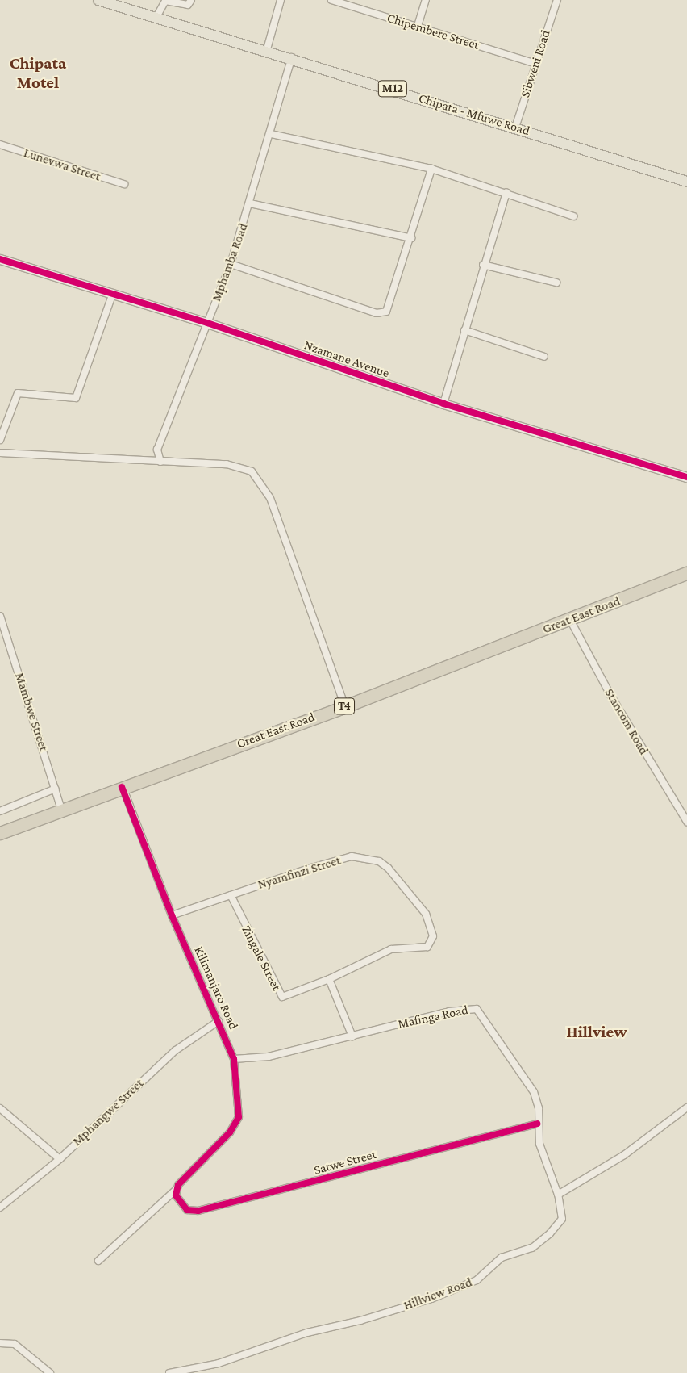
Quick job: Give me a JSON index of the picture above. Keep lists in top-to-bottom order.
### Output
{
  "streets": {
    "highway": ["Great East Road", "T4"],
    "main road": ["M12", "Chipata - Mfuwe Road"],
    "street": [
      "Chipembere Street",
      "Sibweni Road",
      "Lunevwa Street",
      "Mphamba Road",
      "Nzamane Avenue",
      "Mambwe Street",
      "Stancom Road",
      "Nyamfinzi Street",
      "Zingale Street",
      "Kilimanjaro Road",
      "Mafinga Road",
      "Mphangwe Street",
      "Satwe Street",
      "Hillview Road"
    ]
  },
  "crossings": [
    ["Chipembere Street", "Sibweni Road"],
    ["Sibweni Road", "Chipata - Mfuwe Road"],
    ["Chipata - Mfuwe Road", "Mphamba Road"],
    ["Mphamba Road", "Nzamane Avenue"],
    ["Great East Road", "Mambwe Street"],
    ["Great East Road", "Stancom Road"],
    ["Great East Road", "Kilimanjaro Road"],
    ["Nyamfinzi Street", "Zingale Street"],
    ["Nyamfinzi Street", "Kilimanjaro Road"],
    ["Kilimanjaro Road", "Mafinga Road"],
    ["Kilimanjaro Road", "Mphangwe Street"],
    ["Kilimanjaro Road", "Satwe Street"],
    ["Mafinga Road", "Satwe Street"],
    ["Mafinga Road", "Hillview Road"]
  ],
  "districts": ["Chipata Motel", "Hillview"]
}
